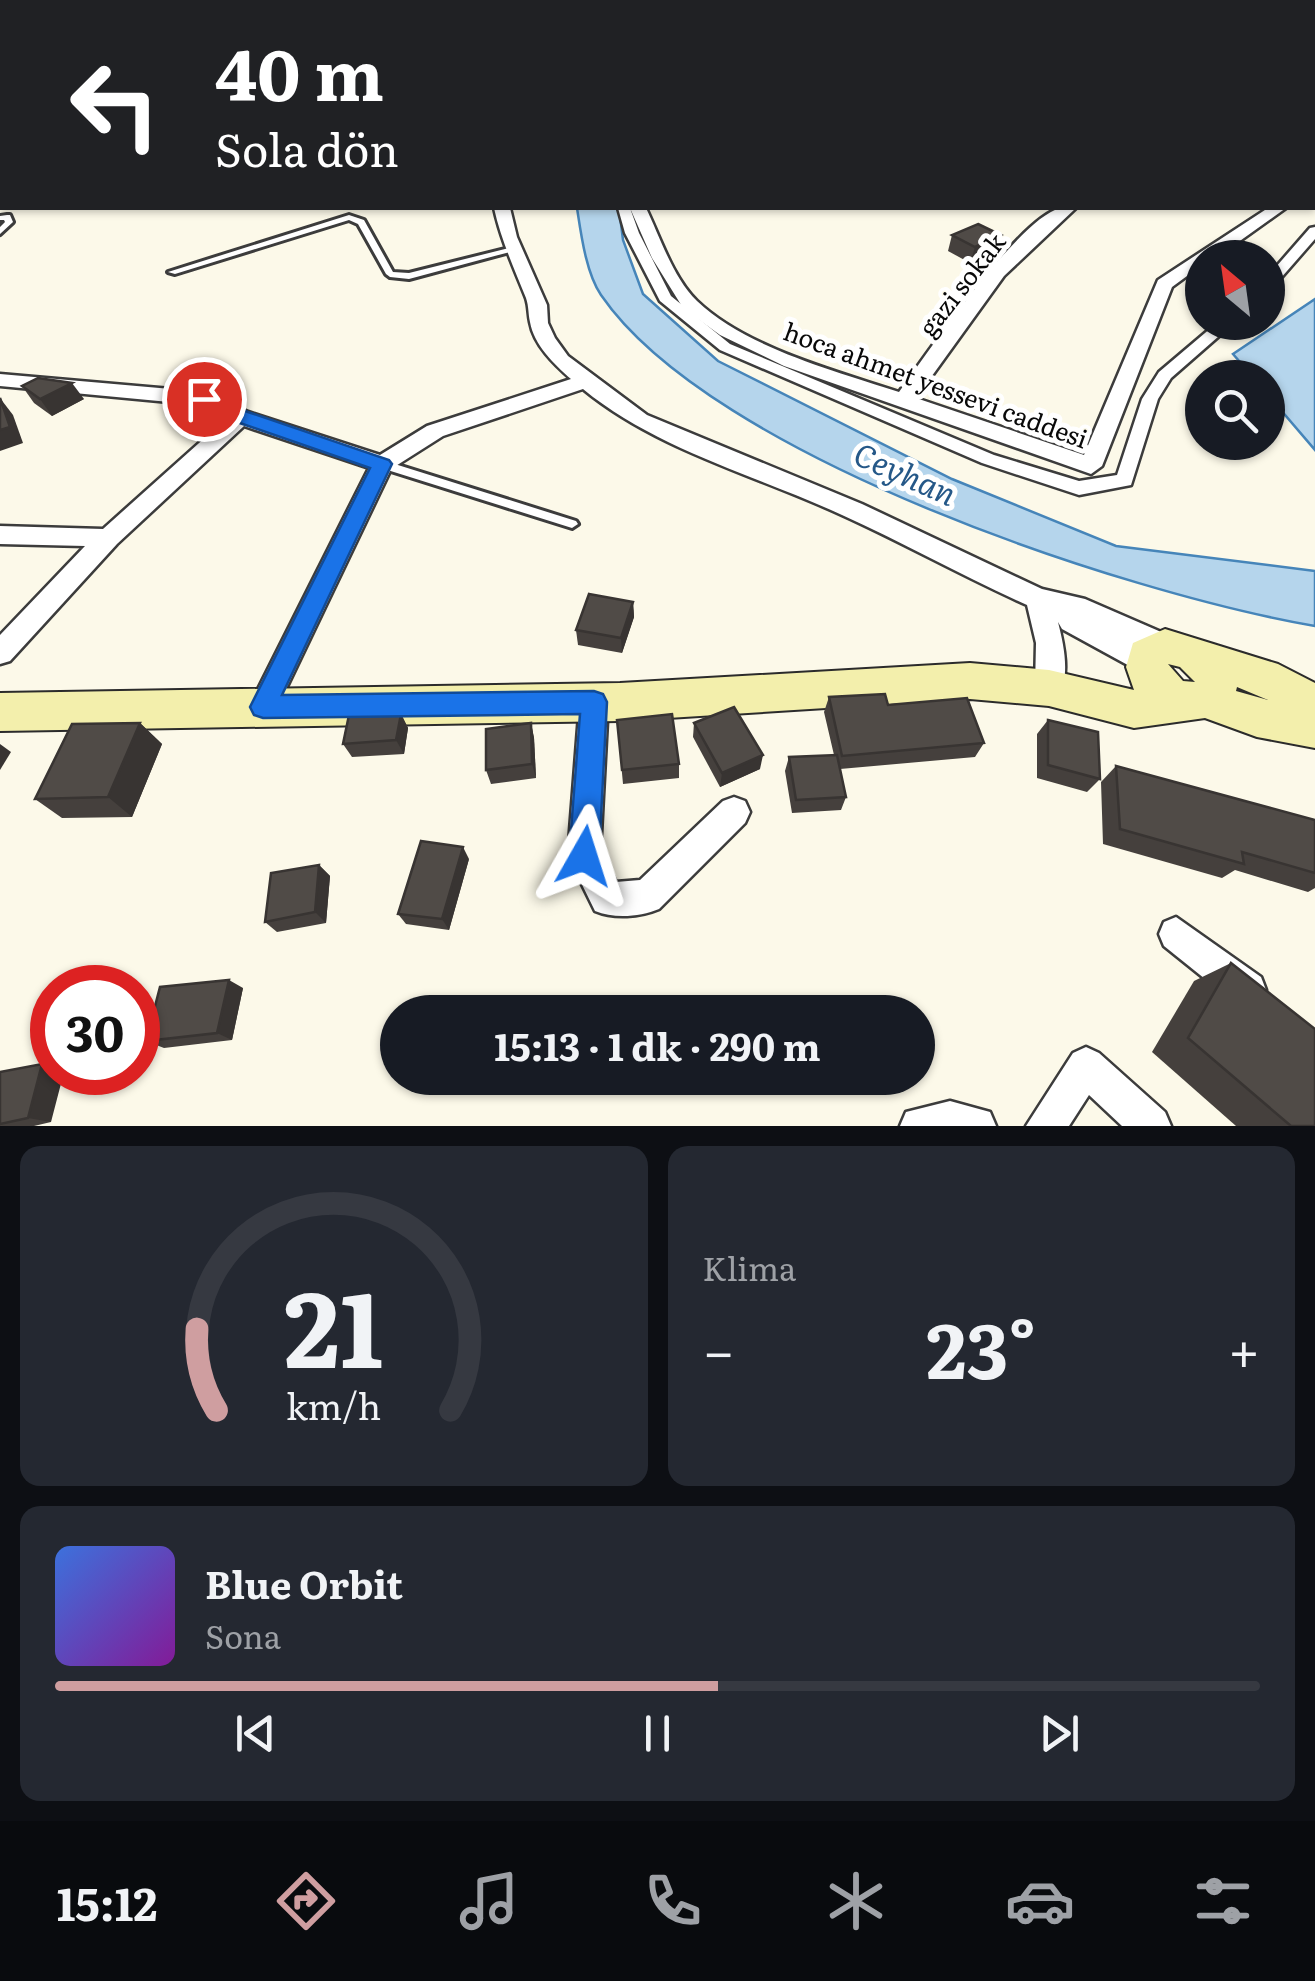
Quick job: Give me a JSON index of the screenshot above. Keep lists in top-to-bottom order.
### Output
{
  "streets": {
    "street": ["gazi sokak", "hoca ahmet yessevi caddesi"]
  },
  "crossings": [
    ["gazi sokak", "hoca ahmet yessevi caddesi"]
  ],
  "water": ["Ceyhan"],
  "north": "top left",
  "page": {
    "turn": ["40 m", "Sola dön"],
    "limit": "30",
    "trip": "15:13 · 1 dk · 290 m",
    "tile": "Klima",
    "heat": ["−", "23°", "+"],
    "song": ["Blue Orbit", "Sona"],
    "tabs": "15:12",
    "gauge": ["21", "km/h"]
  }
}
